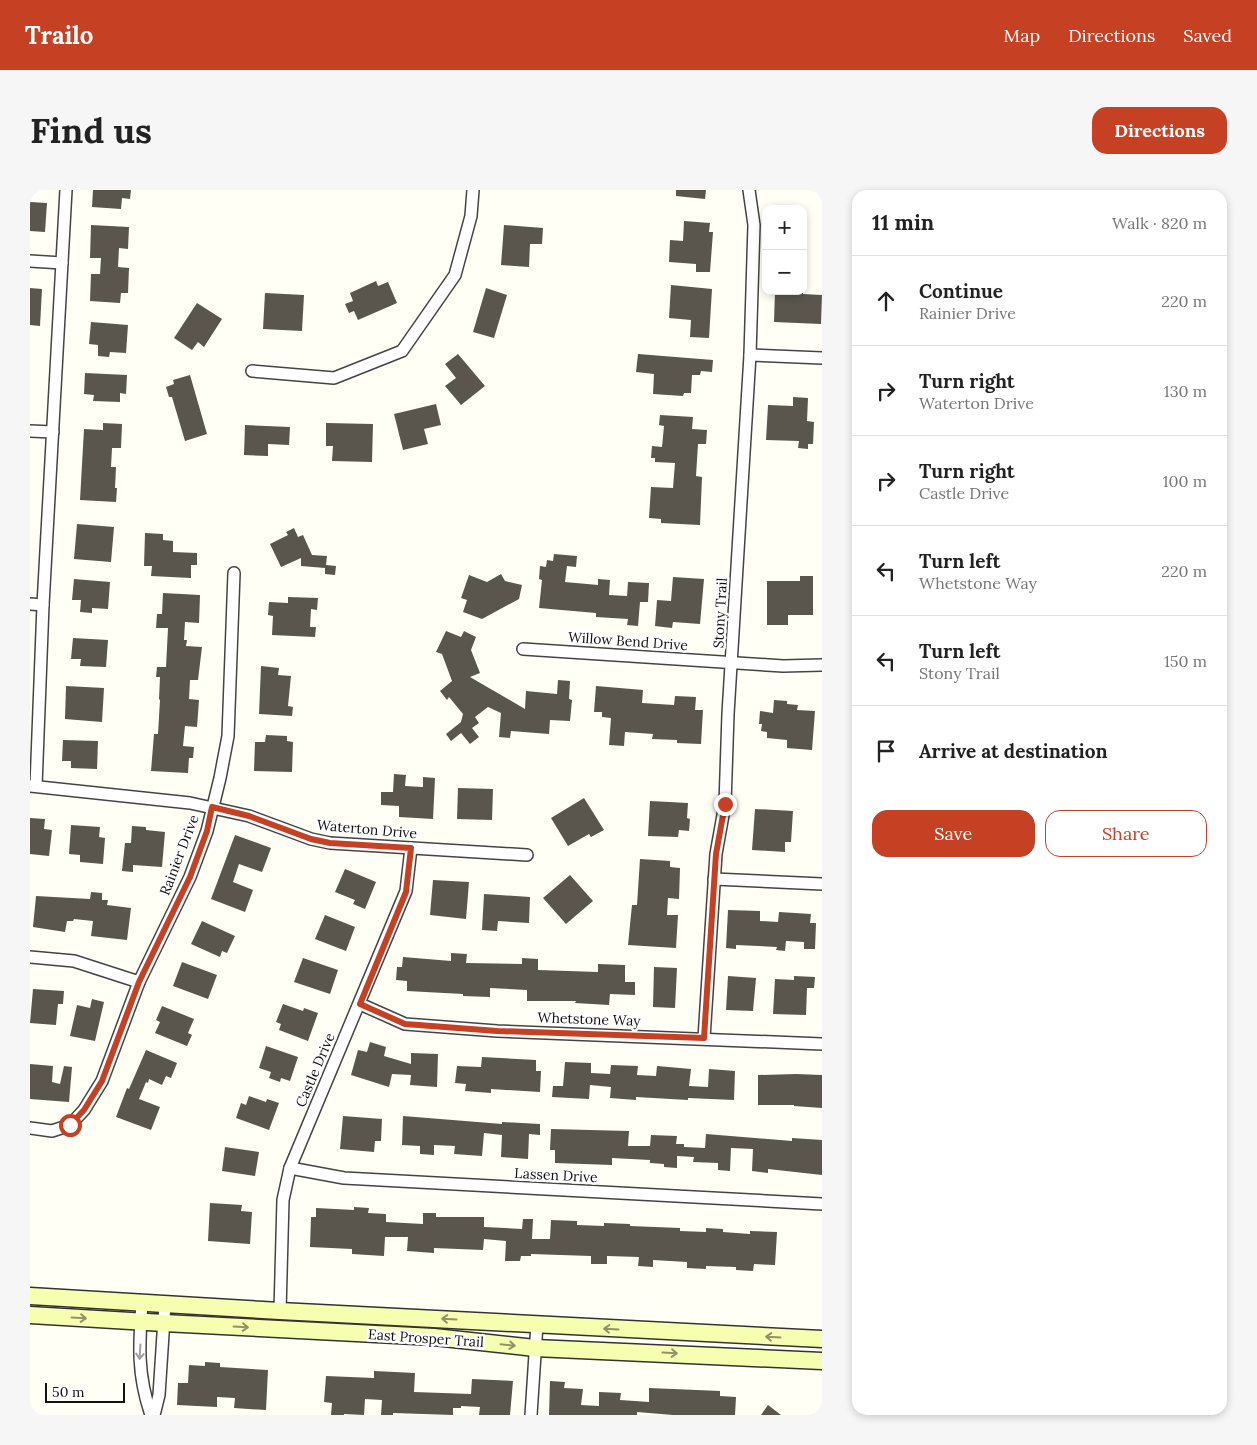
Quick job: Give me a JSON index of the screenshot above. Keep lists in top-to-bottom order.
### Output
{
  "streets": {
    "main road": ["East Prosper Trail"],
    "street": [
      "Stony Trail",
      "Willow Bend Drive",
      "Waterton Drive",
      "Rainier Drive",
      "Whetstone Way",
      "Castle Drive",
      "Lassen Drive"
    ]
  },
  "crossings": [
    ["Stony Trail", "Willow Bend Drive"],
    ["Stony Trail", "Whetstone Way"],
    ["Waterton Drive", "Rainier Drive"],
    ["Waterton Drive", "Castle Drive"],
    ["Whetstone Way", "Castle Drive"],
    ["Castle Drive", "Lassen Drive"],
    ["Castle Drive", "East Prosper Trail"]
  ],
  "scale_bar": "50 m",
  "page": {
    "header": "Trailo",
    "nav": ["Map", "Directions", "Saved"],
    "buttons": [
      "Directions",
      ["Save", "Share"]
    ],
    "title": "Find us",
    "heading": ["11 min", "Walk · 820 m"],
    "map_buttons": ["+", "−"],
    "list": [
      ["Continue", "Rainier Drive", "220 m"],
      ["Turn right", "Waterton Drive", "130 m"],
      ["Turn right", "Castle Drive", "100 m"],
      ["Turn left", "Whetstone Way", "220 m"],
      ["Turn left", "Stony Trail", "150 m"],
      "Arrive at destination"
    ],
    "scale": "50 m"
  }
}
